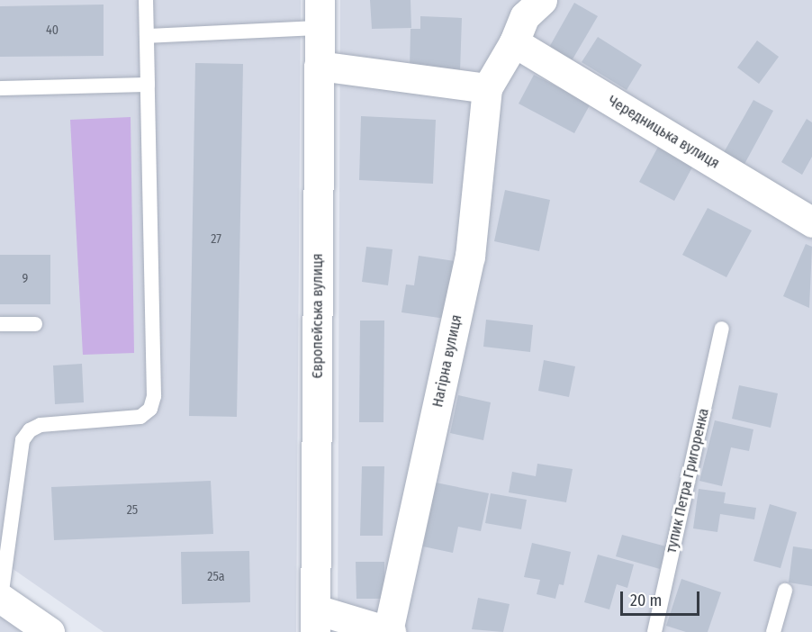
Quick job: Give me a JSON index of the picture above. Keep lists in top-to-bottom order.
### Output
{
  "streets": {
    "street": ["Чередницька вулиця", "Європейська вулиця", "Нагірна вулиця"],
    "lane": ["тупик Петра Григоренка"]
  },
  "crossings": [
    ["Чередницька вулиця", "Нагірна вулиця"]
  ],
  "house_numbers": [
    "40",
    "27",
    "9",
    "25",
    "25а"
  ],
  "scale_bar": "20 m"
}
